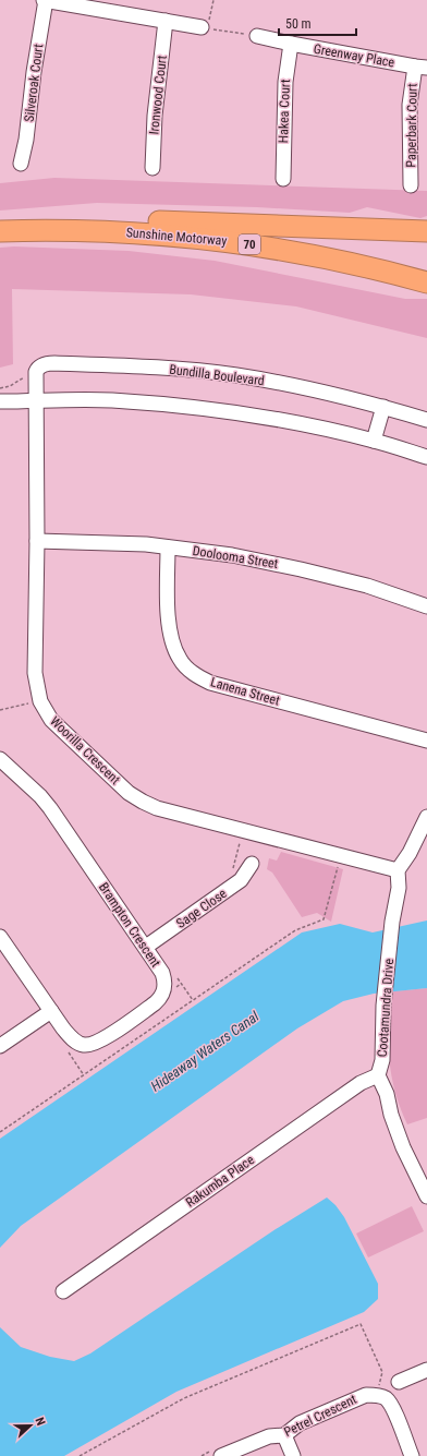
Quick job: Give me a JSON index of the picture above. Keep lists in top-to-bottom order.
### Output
{
  "streets": {
    "highway": ["Sunshine Motorway", "70"],
    "street": [
      "Greenway Place",
      "Silveroak Court",
      "Ironwood Court",
      "Hakea Court",
      "Paperbark Court",
      "Bundilla Boulevard",
      "Doolooma Street",
      "Lanena Street",
      "Woorilla Crescent",
      "Sage Close",
      "Brampton Crescent",
      "Cootamundra Drive",
      "Rakumba Place",
      "Petrel Crescent"
    ]
  },
  "crossings": [
    ["Greenway Place", "Hakea Court"],
    ["Greenway Place", "Paperbark Court"],
    ["Bundilla Boulevard", "Woorilla Crescent"],
    ["Doolooma Street", "Lanena Street"],
    ["Doolooma Street", "Woorilla Crescent"],
    ["Woorilla Crescent", "Cootamundra Drive"],
    ["Sage Close", "Brampton Crescent"],
    ["Cootamundra Drive", "Rakumba Place"]
  ],
  "water": ["Hideaway Waters Canal"],
  "scale_bar": "50 m",
  "north": "right"
}
